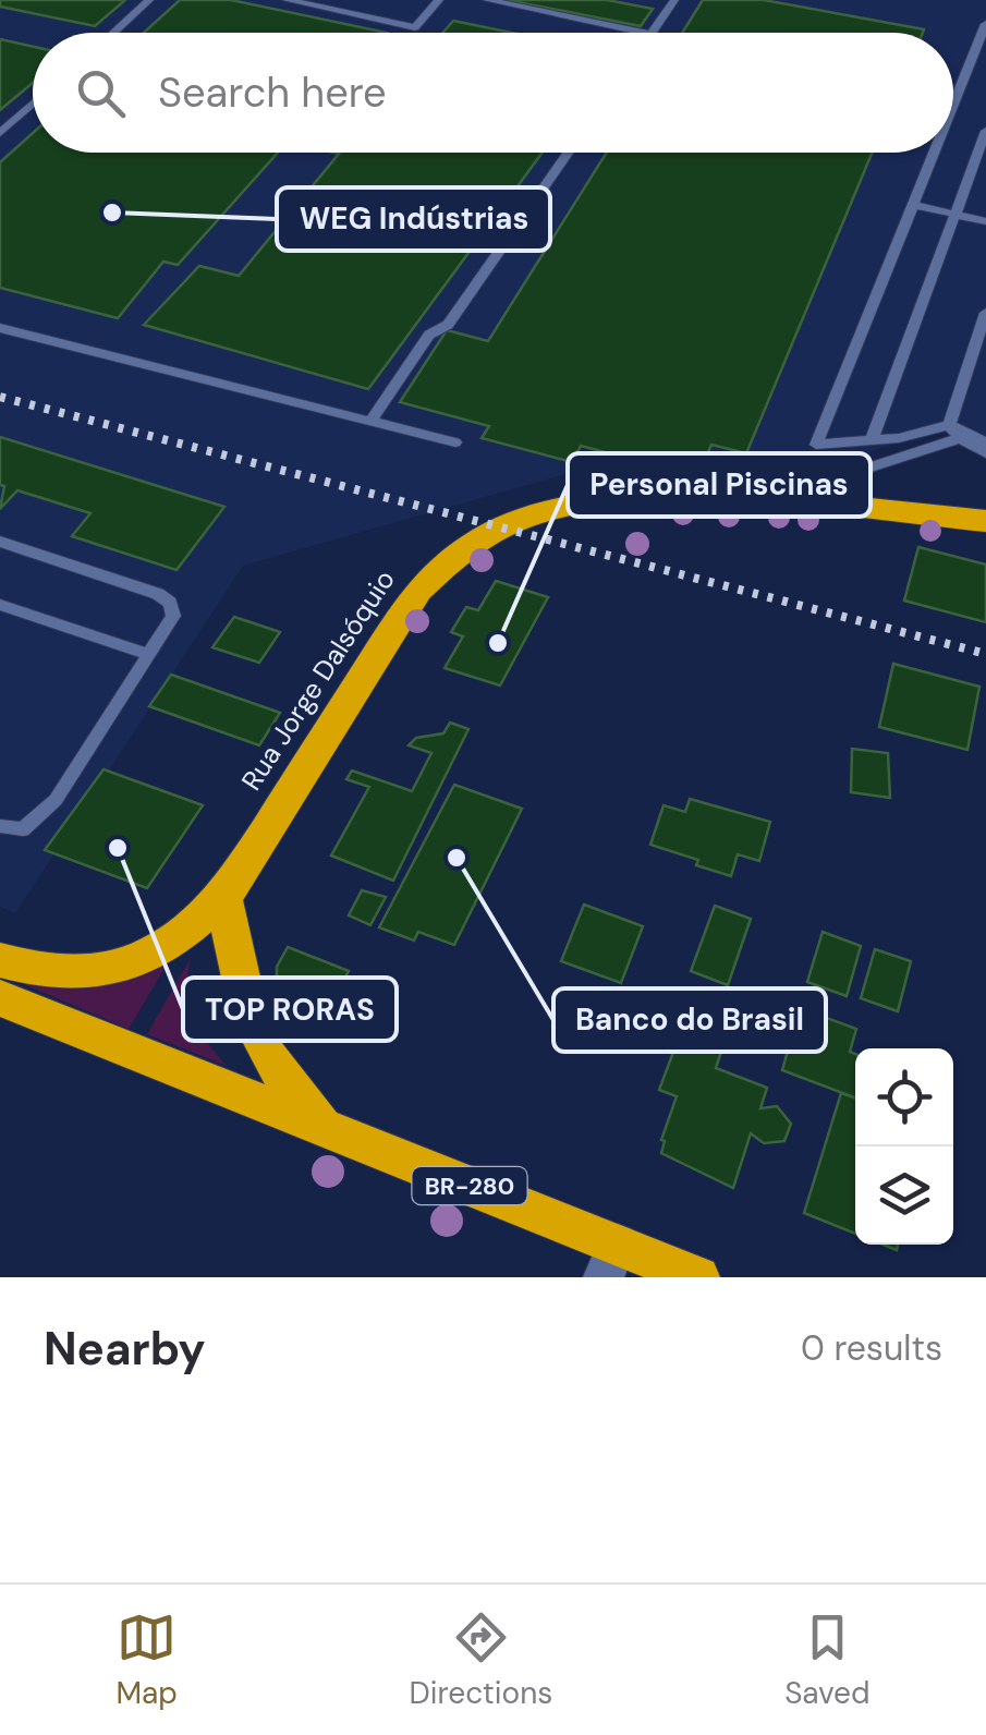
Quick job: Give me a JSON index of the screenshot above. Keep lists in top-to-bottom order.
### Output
{
  "streets": {
    "highway": ["Rua Jorge Dalsóquio", "BR-280"]
  },
  "places": [
    "WEG Indústrias",
    "Personal Piscinas",
    "TOP RORAS",
    "Banco do Brasil"
  ],
  "page": {
    "search": "Search here",
    "heading": ["Nearby", "0 results"],
    "nav": ["Map", "Directions", "Saved"]
  }
}
